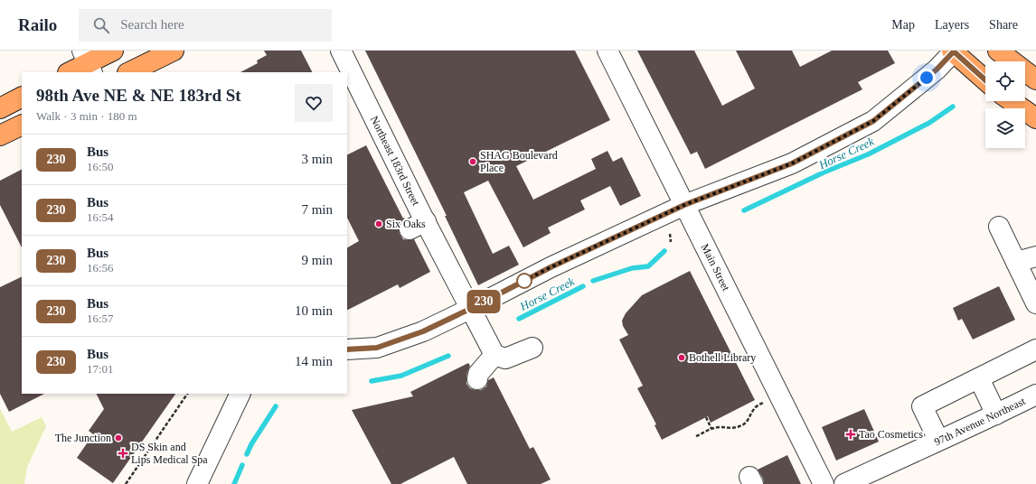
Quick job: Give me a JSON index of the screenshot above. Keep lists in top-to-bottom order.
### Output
{
  "streets": {
    "street": ["Northeast 183rd Street", "Main Street", "97th Avenue Northeast"]
  },
  "water": ["Horse Creek"],
  "places": {
    "other": [
      "SHAG Boulevard Place",
      "Six Oaks",
      "Bothell Library",
      "The Junction"
    ],
    "health": ["Tao Cosmetics", "DS Skin and Lips Medical Spa"]
  },
  "lines": ["bus line 230"],
  "page": {
    "header": "Railo",
    "search": "Search here",
    "nav": ["Map", "Layers", "Share"],
    "on_map": "230",
    "heading": ["98th Ave NE & NE 183rd St", "Walk · 3 min · 180 m"],
    "list": [
      {
        "mark": "230",
        "name": "Bus",
        "note": "16:50",
        "value": "3 min"
      },
      {
        "mark": "230",
        "name": "Bus",
        "note": "16:54",
        "value": "7 min"
      },
      {
        "mark": "230",
        "name": "Bus",
        "note": "16:56",
        "value": "9 min"
      },
      {
        "mark": "230",
        "name": "Bus",
        "note": "16:57",
        "value": "10 min"
      },
      {
        "mark": "230",
        "name": "Bus",
        "note": "17:01",
        "value": "14 min"
      }
    ]
  }
}
